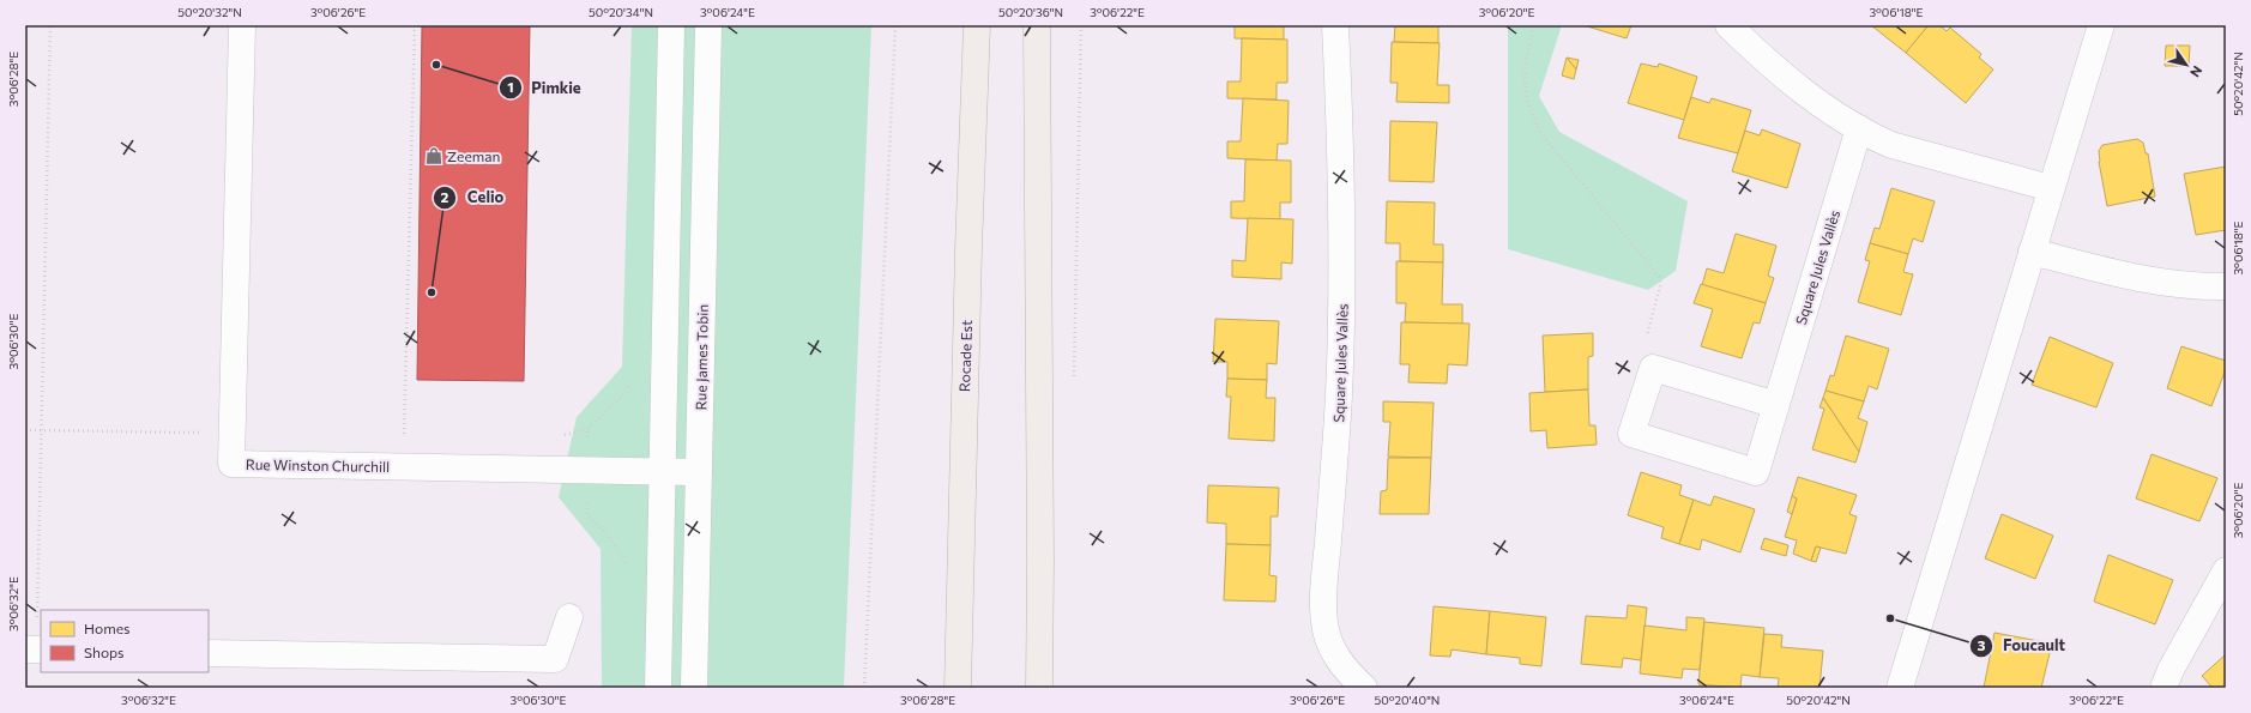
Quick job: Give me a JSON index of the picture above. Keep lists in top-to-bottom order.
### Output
{
  "streets": {
    "main road": ["Rocade Est"],
    "street": ["Square Jules Vallès", "Rue James Tobin", "Rue Winston Churchill"]
  },
  "crossings": [
    ["Rue James Tobin", "Rue Winston Churchill"]
  ],
  "places": {
    "other": ["Pimkie", "Celio", "Foucault"],
    "shop": ["Zeeman"]
  },
  "legend": ["Homes", "Shops"],
  "north": "bottom right",
  "coordinates": [
    "50°20'32\"N",
    "3°06'26\"E",
    "50°20'34\"N",
    "3°06'24\"E",
    "50°20'36\"N",
    "3°06'22\"E",
    "3°06'20\"E",
    "3°06'18\"E",
    "3°06'28\"E",
    "50°20'42\"N",
    "3°06'30\"E",
    "3°06'32\"E",
    "50°20'40\"N"
  ]
}
